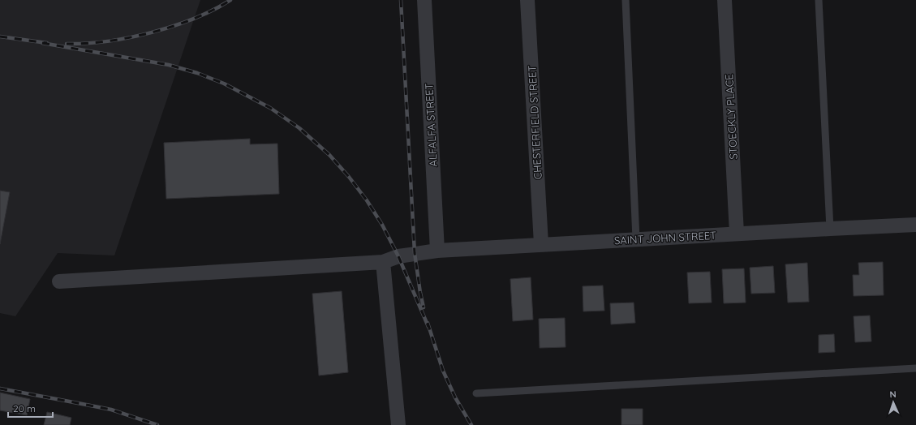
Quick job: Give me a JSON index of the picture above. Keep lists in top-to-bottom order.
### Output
{
  "streets": {
    "street": [
      "STOECKLY PLACE",
      "CHESTERFIELD STREET",
      "ALFALFA STREET",
      "SAINT JOHN STREET"
    ]
  },
  "crossings": [
    ["STOECKLY PLACE", "SAINT JOHN STREET"],
    ["CHESTERFIELD STREET", "SAINT JOHN STREET"],
    ["ALFALFA STREET", "SAINT JOHN STREET"]
  ],
  "scale_bar": "20 m",
  "north": "top"
}
